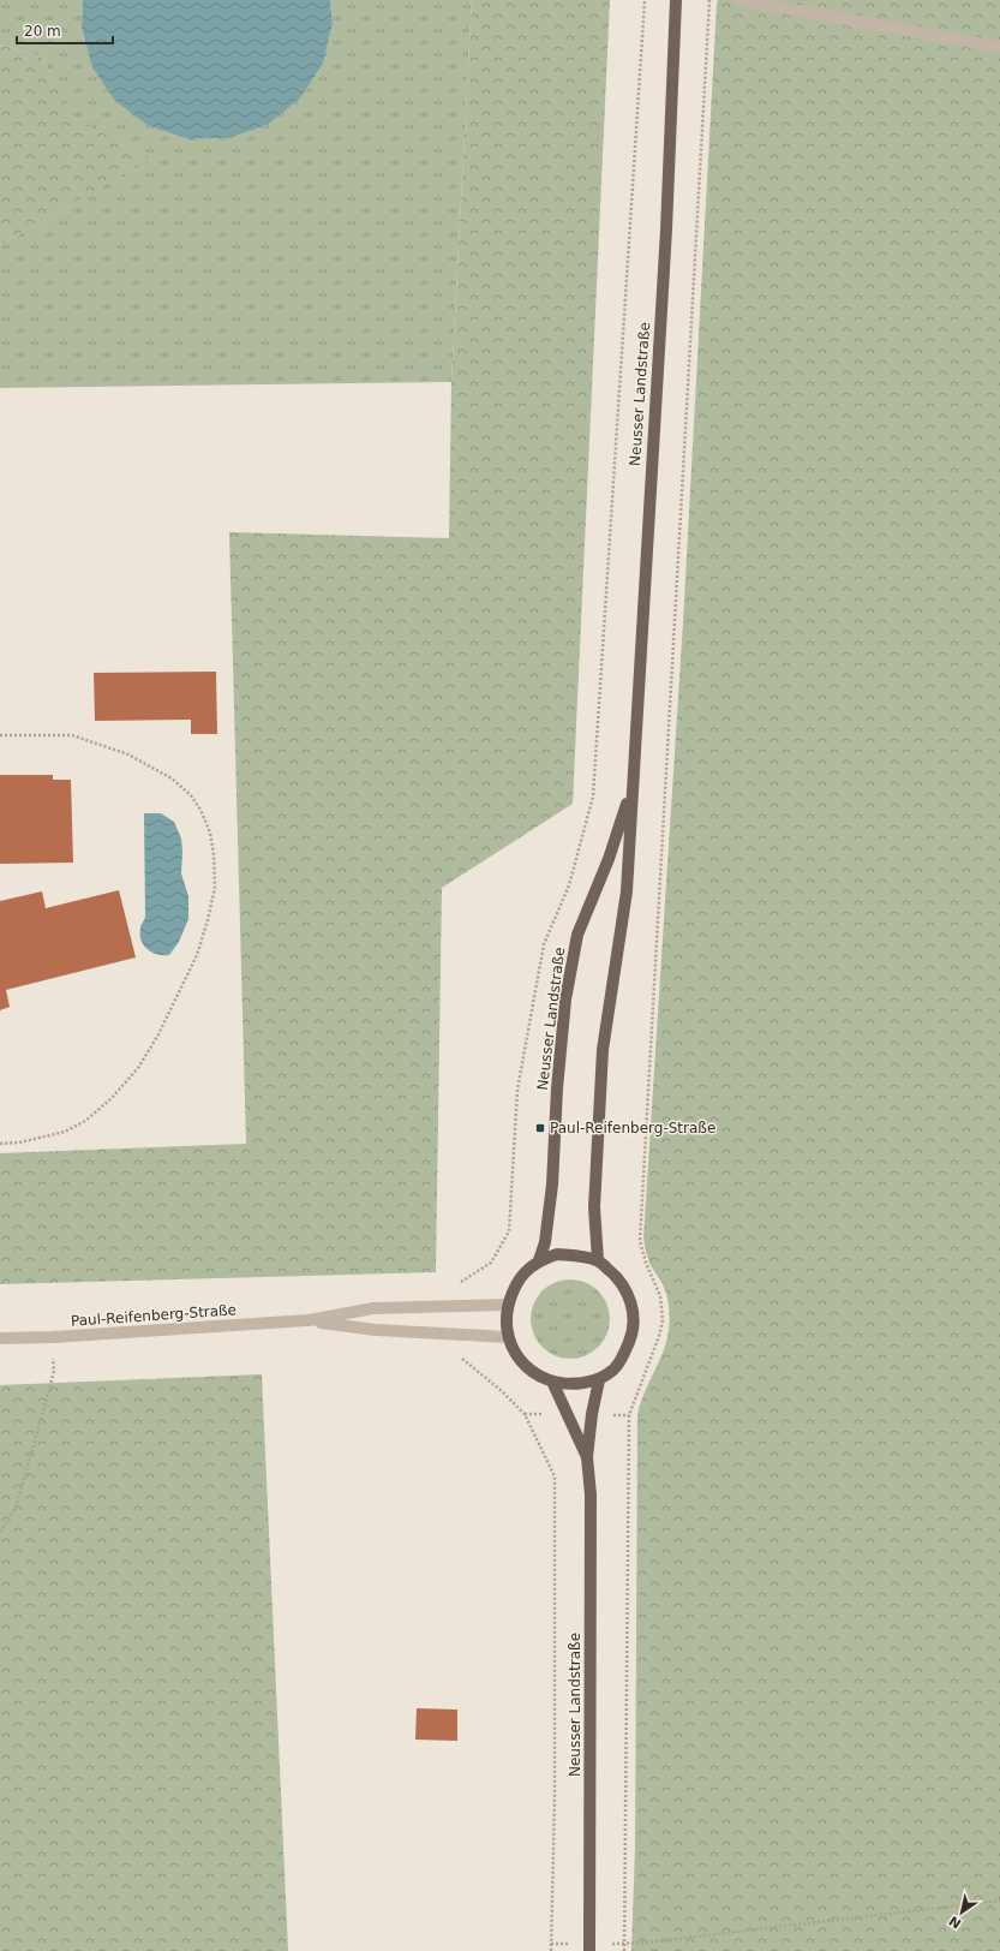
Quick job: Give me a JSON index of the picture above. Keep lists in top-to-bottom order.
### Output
{
  "streets": {
    "main road": ["Neusser Landstraße"],
    "street": ["Paul-Reifenberg-Straße"]
  },
  "crossings": [
    ["Neusser Landstraße", "Paul-Reifenberg-Straße"]
  ],
  "places": {
    "transit": ["Paul-Reifenberg-Straße"]
  },
  "scale_bar": "20 m",
  "north": "bottom left"
}
